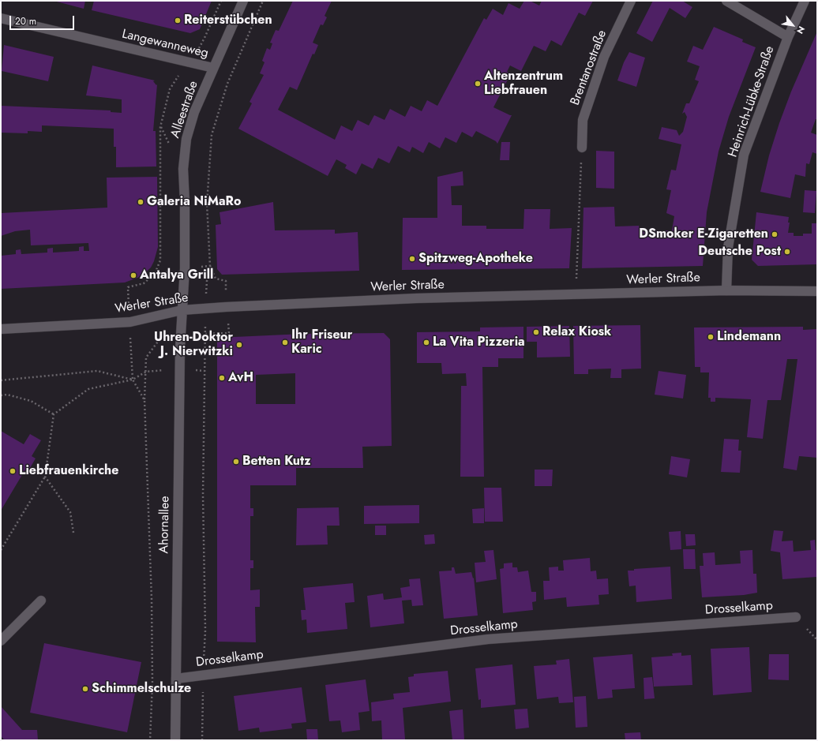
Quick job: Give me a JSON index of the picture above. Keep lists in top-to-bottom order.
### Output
{
  "streets": {
    "main road": [
      "Langewanneweg",
      "Brentanostraße",
      "Heinrich-Lübke-Straße",
      "Alleestraße",
      "Werler Straße",
      "Ahornallee",
      "Drosselkamp"
    ]
  },
  "crossings": [
    ["Langewanneweg", "Alleestraße"],
    ["Heinrich-Lübke-Straße", "Werler Straße"],
    ["Alleestraße", "Werler Straße"],
    ["Alleestraße", "Ahornallee"],
    ["Werler Straße", "Ahornallee"],
    ["Ahornallee", "Drosselkamp"]
  ],
  "places": [
    "Reiterstübchen",
    "Altenzentrum Liebfrauen",
    "Galeria NiMaRo",
    "DSmoker E-Zigaretten",
    "Deutsche Post",
    "Spitzweg-Apotheke",
    "Antalya Grill",
    "Relax Kiosk",
    "Lindemann",
    "Ihr Friseur Karic",
    "La Vita Pizzeria",
    "Uhren-Doktor J. Nierwitzki",
    "AvH",
    "Betten Kutz",
    "Liebfrauenkirche",
    "Schimmelschulze"
  ],
  "scale_bar": "20 m",
  "north": "bottom right"
}
